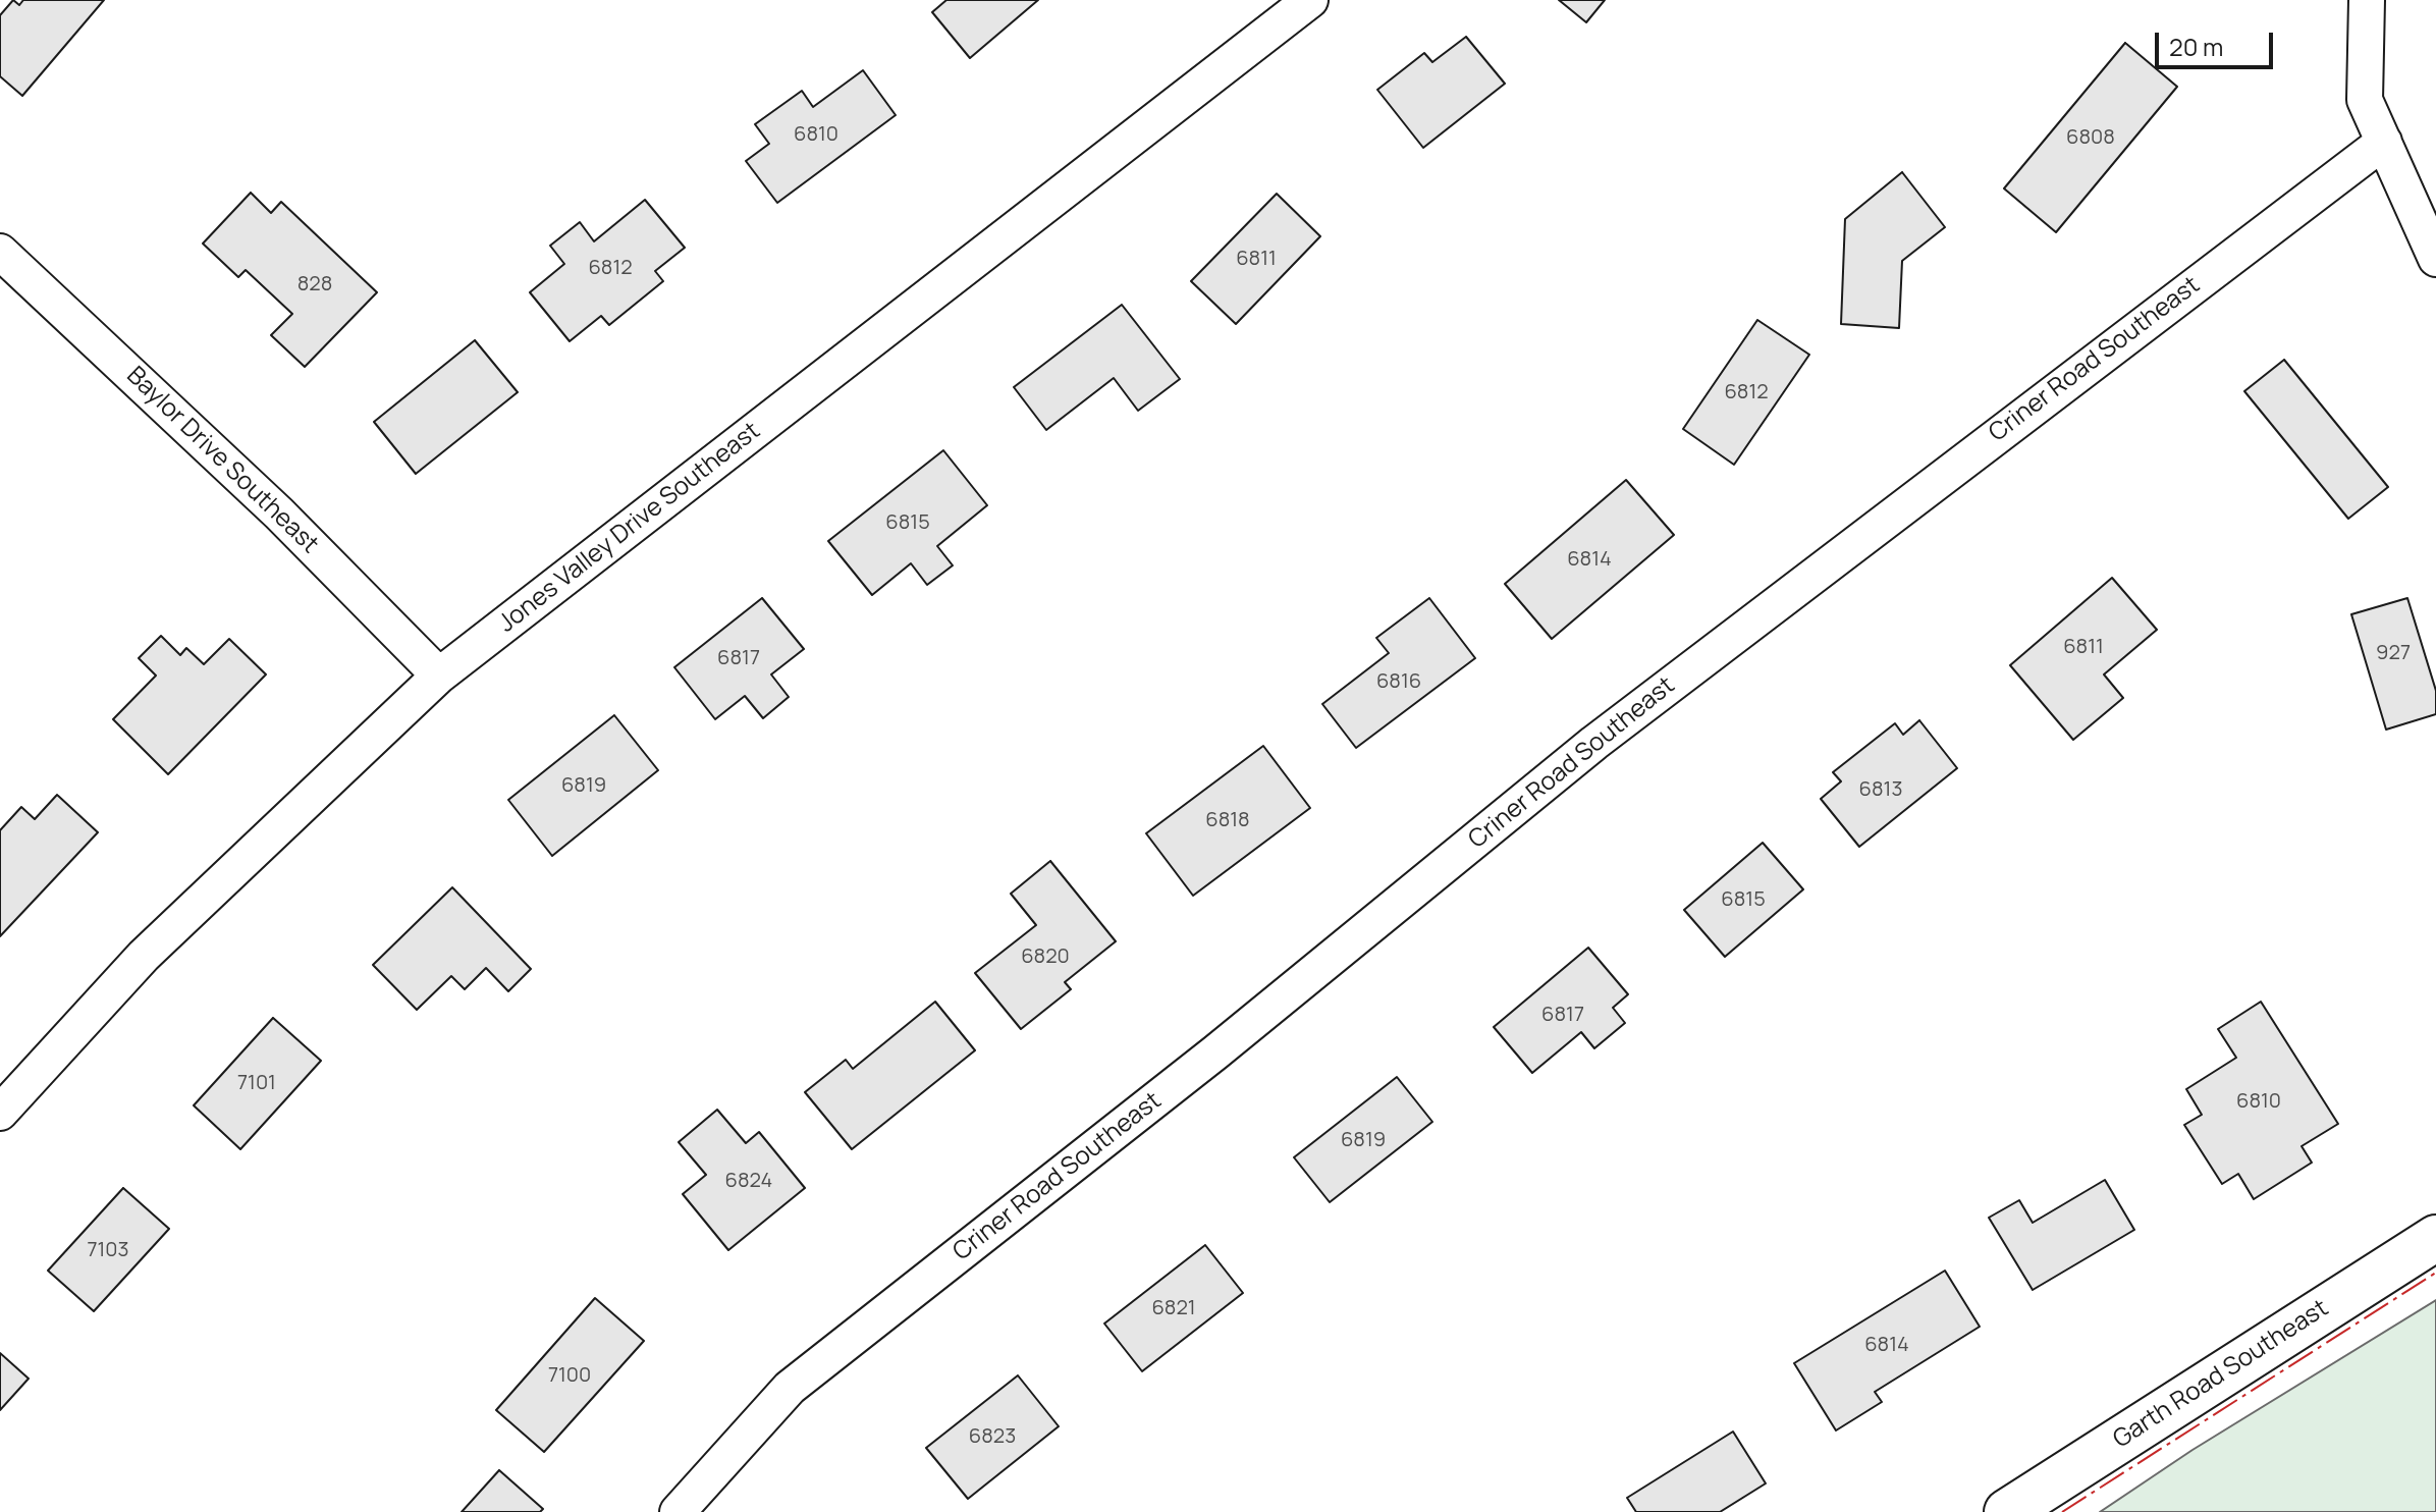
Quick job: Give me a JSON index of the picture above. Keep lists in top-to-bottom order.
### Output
{
  "streets": {
    "street": [
      "Criner Road Southeast",
      "Baylor Drive Southeast",
      "Jones Valley Drive Southeast",
      "Garth Road Southeast"
    ]
  },
  "crossings": [
    ["Baylor Drive Southeast", "Jones Valley Drive Southeast"]
  ],
  "house_numbers": [
    "6810",
    "6808",
    "6811",
    "6812",
    "828",
    "6812",
    "6815",
    "6814",
    "6811",
    "927",
    "6817",
    "6816",
    "6819",
    "6813",
    "6818",
    "6815",
    "6820",
    "6817",
    "7101",
    "6810",
    "6819",
    "6824",
    "7103",
    "6821",
    "6814",
    "7100",
    "6823"
  ],
  "scale_bar": "20 m"
}
